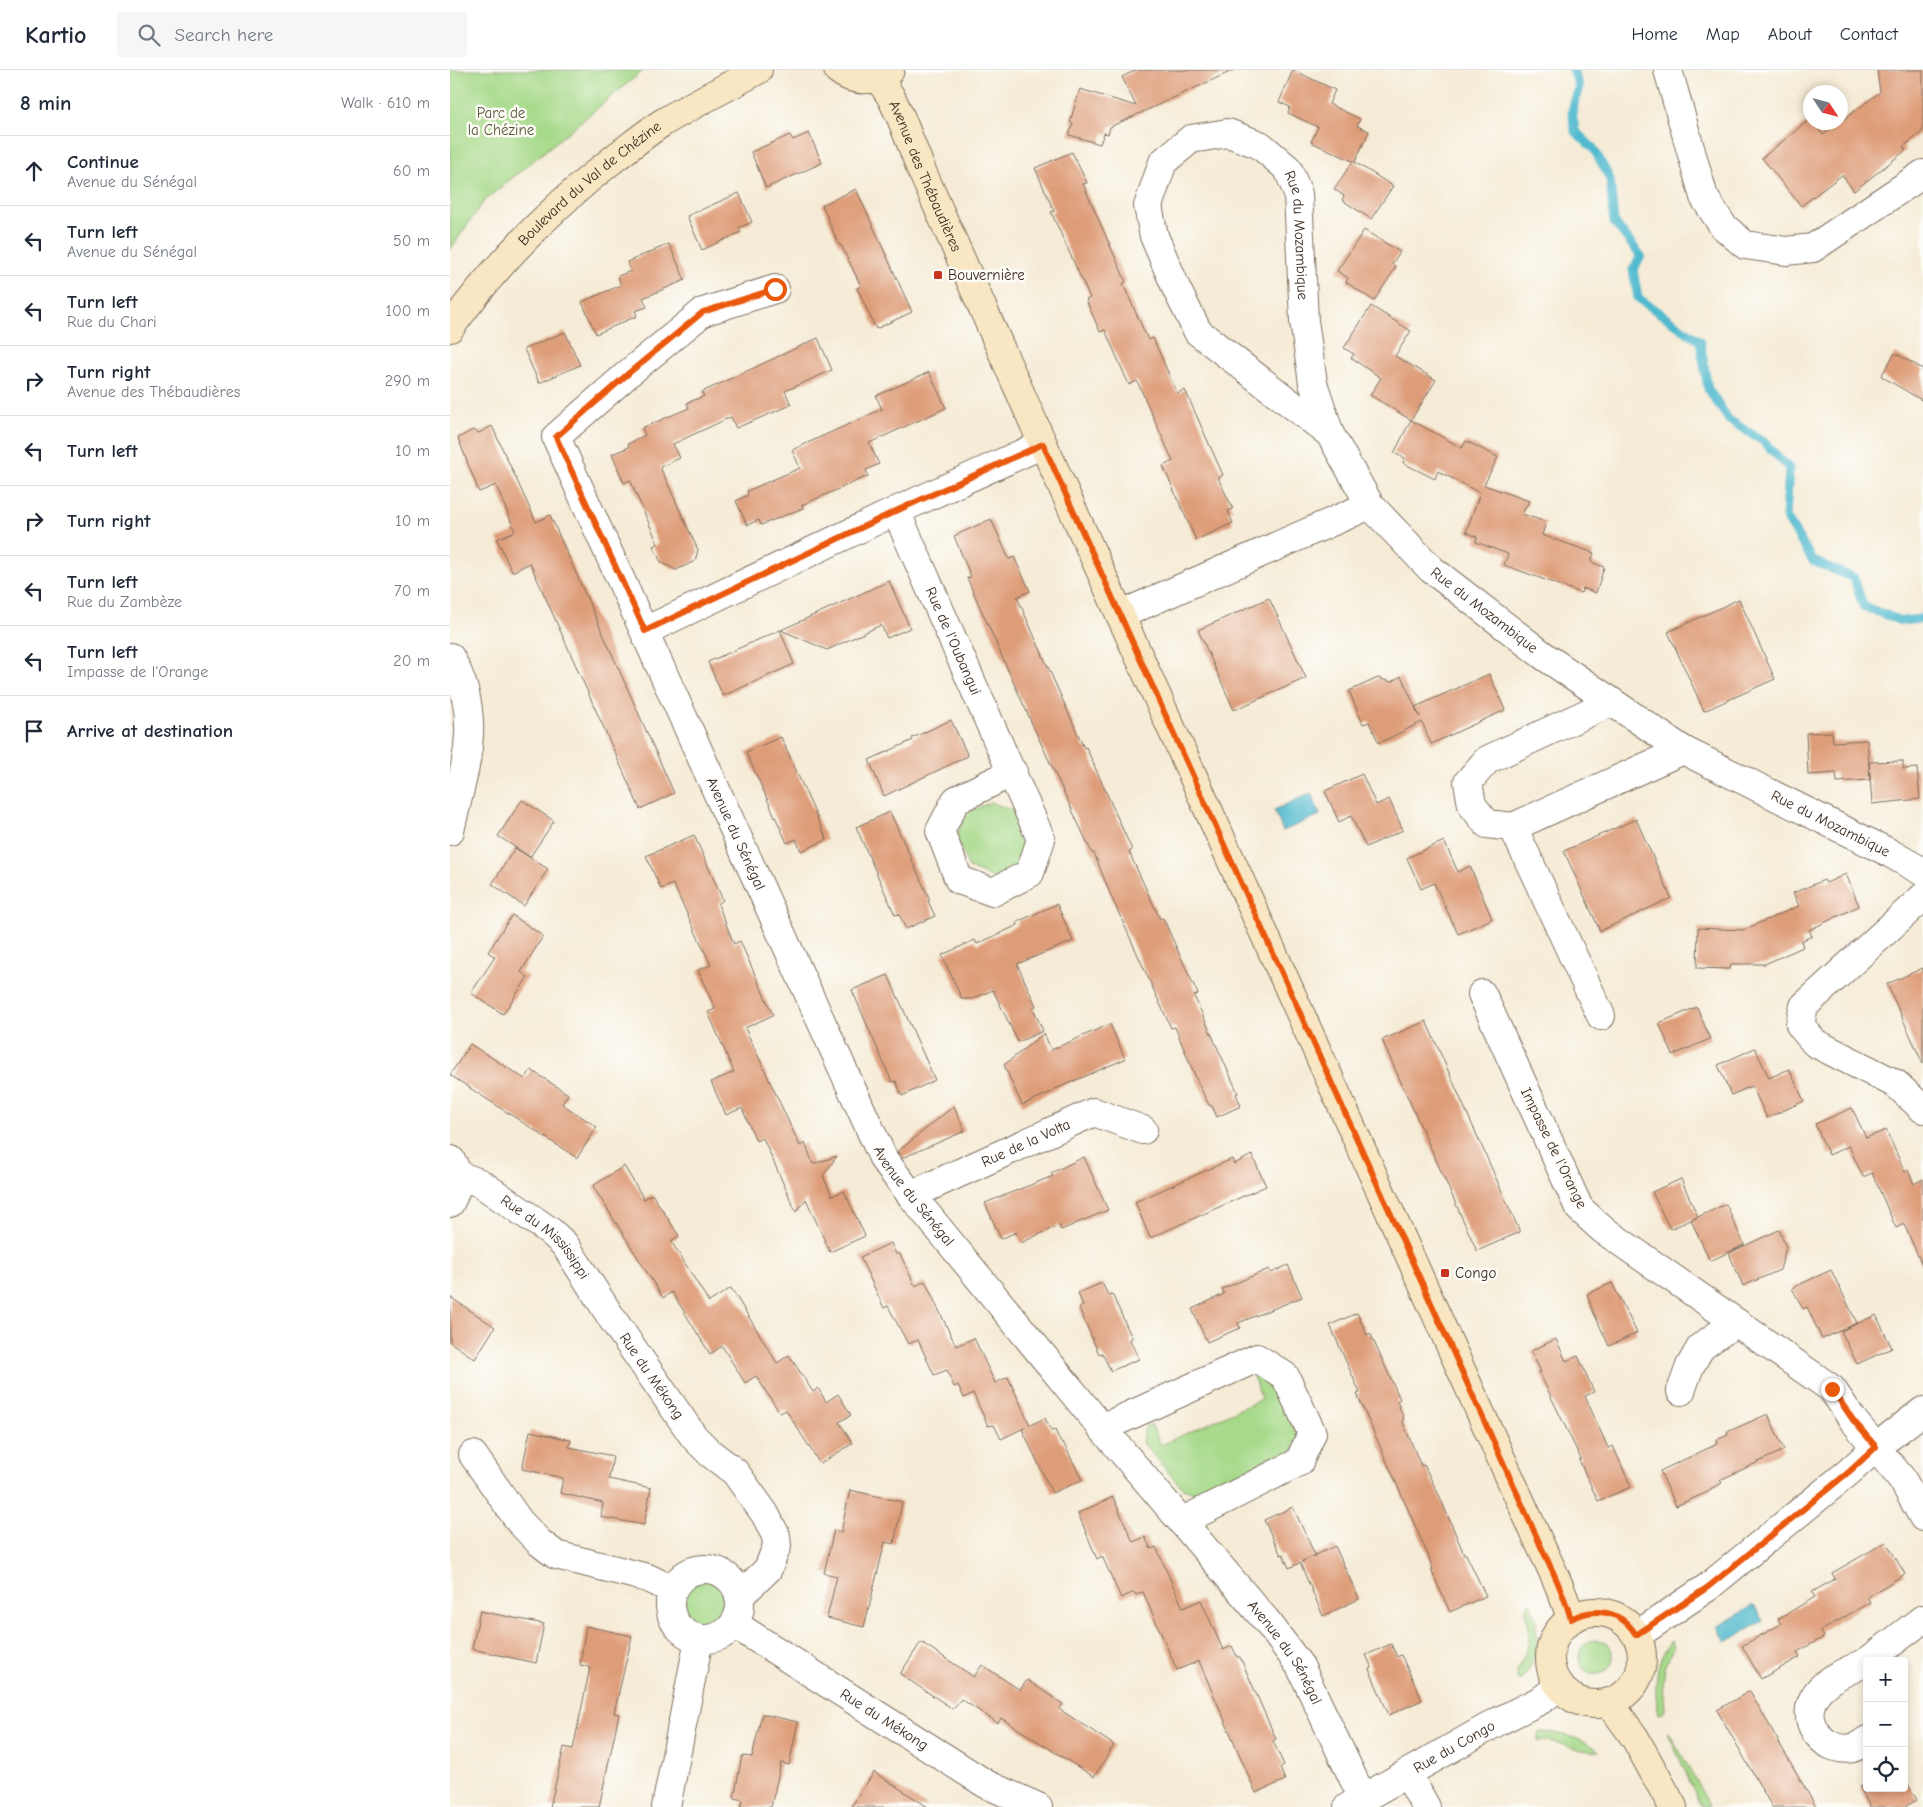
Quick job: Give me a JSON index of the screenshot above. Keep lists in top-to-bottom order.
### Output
{
  "streets": {
    "street": [
      "Avenue des Thébaudières",
      "Boulevard du Val de Chézine",
      "Rue du Mozambique",
      "Rue de l'Oubangui",
      "Avenue du Sénégal",
      "Rue de la Volta",
      "Impasse de l'Orange",
      "Rue du Mississippi",
      "Rue du Mékong",
      "Rue du Congo"
    ]
  },
  "crossings": [
    ["Avenue des Thébaudières", "Rue du Congo"],
    ["Avenue du Sénégal", "Rue de la Volta"],
    ["Avenue du Sénégal", "Rue du Congo"],
    ["Rue du Mississippi", "Rue du Mékong"]
  ],
  "parks": ["Parc de la Chézine"],
  "places": {
    "transit": ["Bouvernière", "Congo"]
  },
  "north": "bottom right",
  "page": {
    "header": "Kartio",
    "search": "Search here",
    "nav": [
      "Home",
      "Map",
      "About",
      "Contact"
    ],
    "heading": ["8 min", "Walk · 610 m"],
    "list": [
      ["Continue", "Avenue du Sénégal", "60 m"],
      ["Turn left", "Avenue du Sénégal", "50 m"],
      ["Turn left", "Rue du Chari", "100 m"],
      ["Turn right", "Avenue des Thébaudières", "290 m"],
      ["Turn left", "10 m"],
      ["Turn right", "10 m"],
      ["Turn left", "Rue du Zambèze", "70 m"],
      ["Turn left", "Impasse de l'Orange", "20 m"],
      "Arrive at destination"
    ],
    "map_buttons": ["+", "−"]
  }
}
